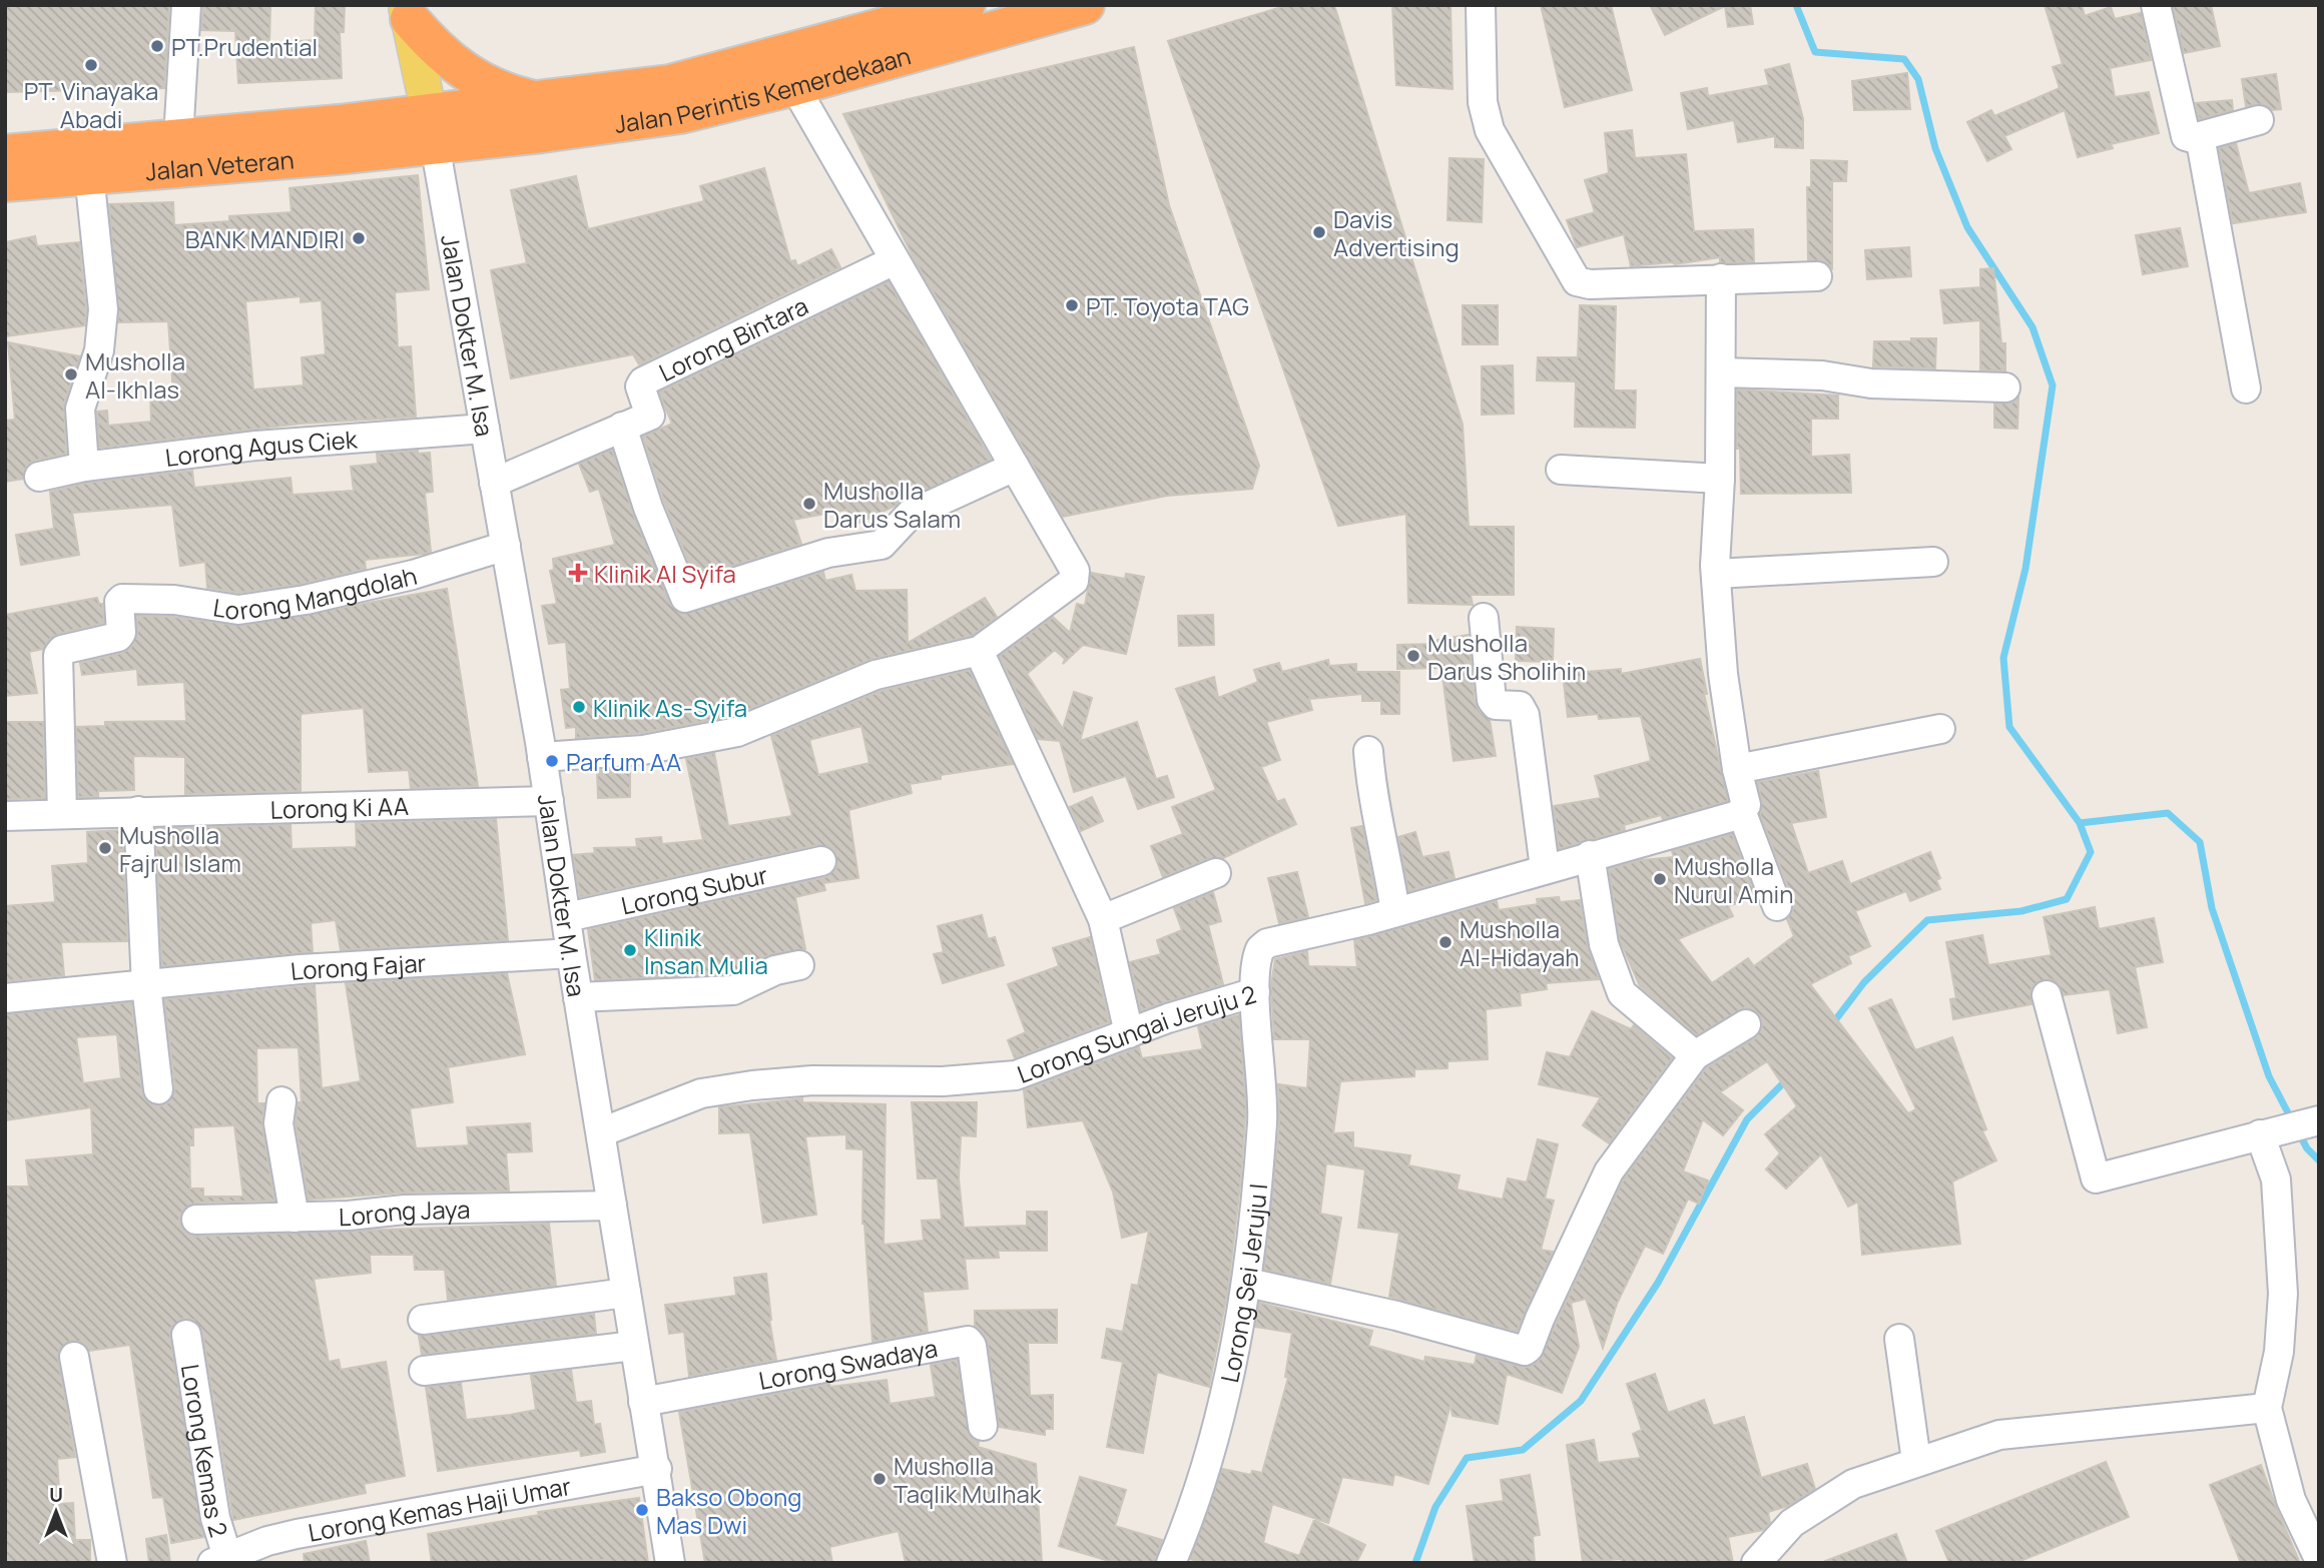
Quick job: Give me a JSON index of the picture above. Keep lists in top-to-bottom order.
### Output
{
  "streets": {
    "highway": ["Jalan Perintis Kemerdekaan", "Jalan Veteran"],
    "street": [
      "Jalan Dokter M. Isa",
      "Lorong Bintara",
      "Lorong Agus Ciek",
      "Lorong Mangdolah",
      "Lorong Ki AA",
      "Lorong Subur",
      "Lorong Fajar",
      "Lorong Sungai Jeruju 2",
      "Lorong Jaya",
      "Lorong Sei Jeruju I",
      "Lorong Swadaya",
      "Lorong Kemas 2",
      "Lorong Kemas Haji Umar"
    ]
  },
  "crossings": [
    ["Jalan Perintis Kemerdekaan", "Jalan Veteran"],
    ["Jalan Perintis Kemerdekaan", "Jalan Dokter M. Isa"],
    ["Jalan Veteran", "Jalan Dokter M. Isa"],
    ["Jalan Dokter M. Isa", "Lorong Bintara"],
    ["Jalan Dokter M. Isa", "Lorong Agus Ciek"],
    ["Jalan Dokter M. Isa", "Lorong Mangdolah"],
    ["Jalan Dokter M. Isa", "Lorong Ki AA"],
    ["Jalan Dokter M. Isa", "Lorong Subur"],
    ["Jalan Dokter M. Isa", "Lorong Fajar"],
    ["Jalan Dokter M. Isa", "Lorong Sungai Jeruju 2"],
    ["Jalan Dokter M. Isa", "Lorong Jaya"],
    ["Jalan Dokter M. Isa", "Lorong Swadaya"],
    ["Jalan Dokter M. Isa", "Lorong Kemas Haji Umar"],
    ["Lorong Mangdolah", "Lorong Ki AA"],
    ["Lorong Sungai Jeruju 2", "Lorong Sei Jeruju I"],
    ["Lorong Kemas 2", "Lorong Kemas Haji Umar"]
  ],
  "places": {
    "other": [
      "PT.Prudential",
      "PT. Vinayaka Abadi",
      "Davis Advertising",
      "BANK MANDIRI",
      "PT. Toyota TAG",
      "Musholla Al-Ikhlas",
      "Musholla Darus Salam",
      "Musholla Darus Sholihin",
      "Klinik As-Syifa",
      "Parfum AA",
      "Musholla Fajrul Islam",
      "Musholla Nurul Amin",
      "Musholla Al-Hidayah",
      "Klinik Insan Mulia",
      "Musholla Taqlik Mulhak",
      "Bakso Obong Mas Dwi"
    ],
    "health": ["Klinik Al Syifa"]
  },
  "north": "top"
}
